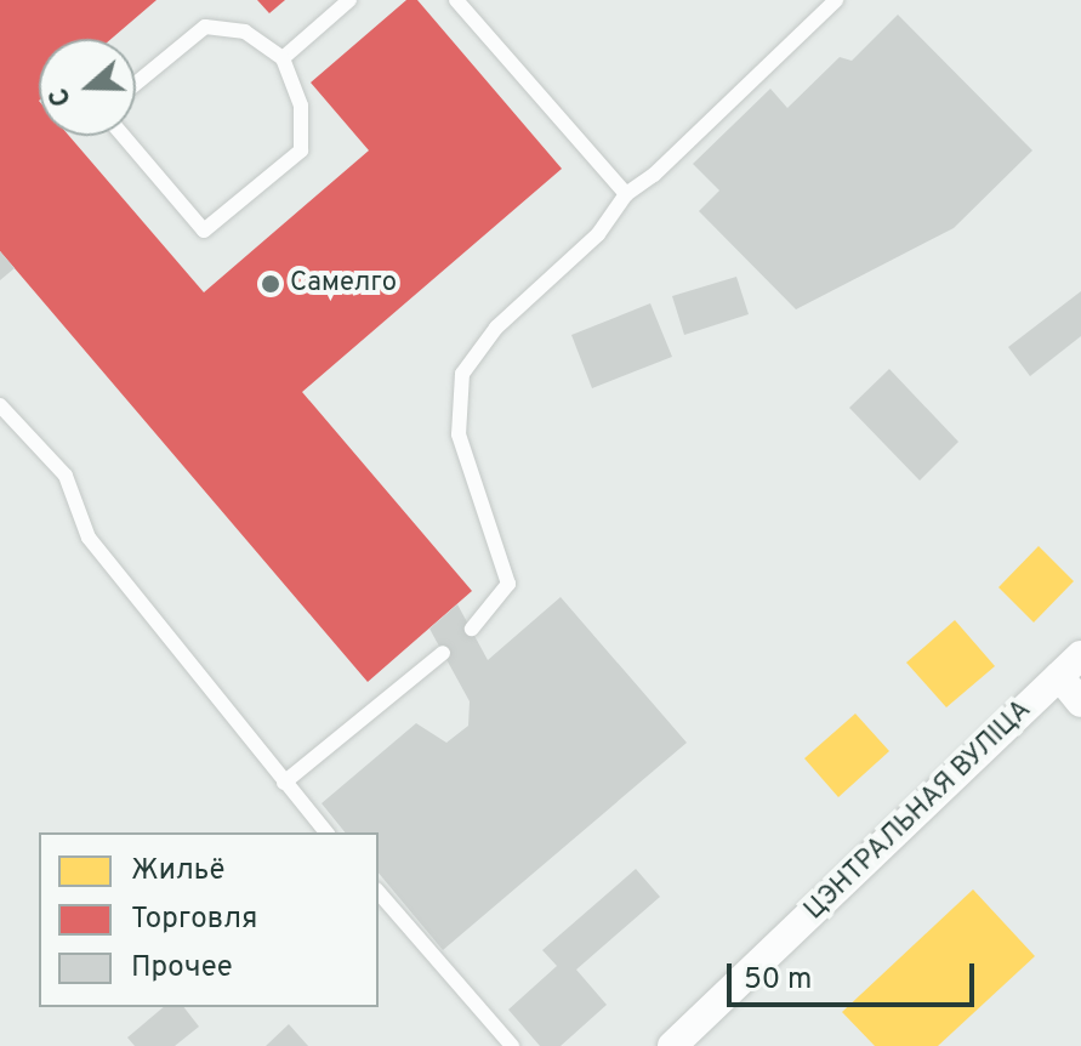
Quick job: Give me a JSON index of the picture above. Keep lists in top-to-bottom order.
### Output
{
  "streets": {
    "street": ["ЦЭНТРАЛЬНАЯ ВУЛІЦА"]
  },
  "places": ["Самелго"],
  "legend": ["Жильё", "Торговля", "Прочее"],
  "scale_bar": "50 m",
  "north": "left"
}
